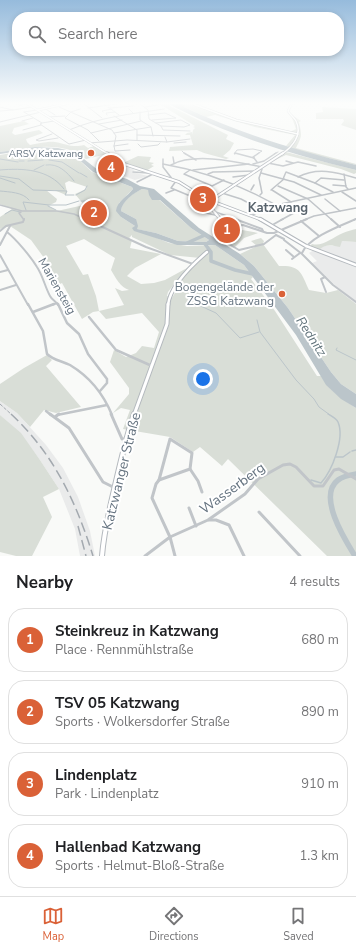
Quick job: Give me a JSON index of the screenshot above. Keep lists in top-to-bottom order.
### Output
{
  "streets": {
    "main road": ["Katzwanger Straße"],
    "street": ["Mariensteig", "Wasserberg"]
  },
  "districts": ["Katzwang"],
  "water": ["Rednitz"],
  "places": ["ARSV Katzwang", "Bogengelände der ZSSG Katzwang"],
  "page": {
    "search": "Search here",
    "pins": [
      "4",
      "3",
      "2",
      "1"
    ],
    "heading": ["Nearby", "4 results"],
    "list": [
      {
        "mark": "1",
        "name": "Steinkreuz in Katzwang",
        "note": "Place · Rennmühlstraße",
        "value": "680 m"
      },
      {
        "mark": "2",
        "name": "TSV 05 Katzwang",
        "note": "Sports · Wolkersdorfer Straße",
        "value": "890 m"
      },
      {
        "mark": "3",
        "name": "Lindenplatz",
        "note": "Park · Lindenplatz",
        "value": "910 m"
      },
      {
        "mark": "4",
        "name": "Hallenbad Katzwang",
        "note": "Sports · Helmut-Bloß-Straße",
        "value": "1.3 km"
      }
    ],
    "nav": ["Map", "Directions", "Saved"]
  }
}
